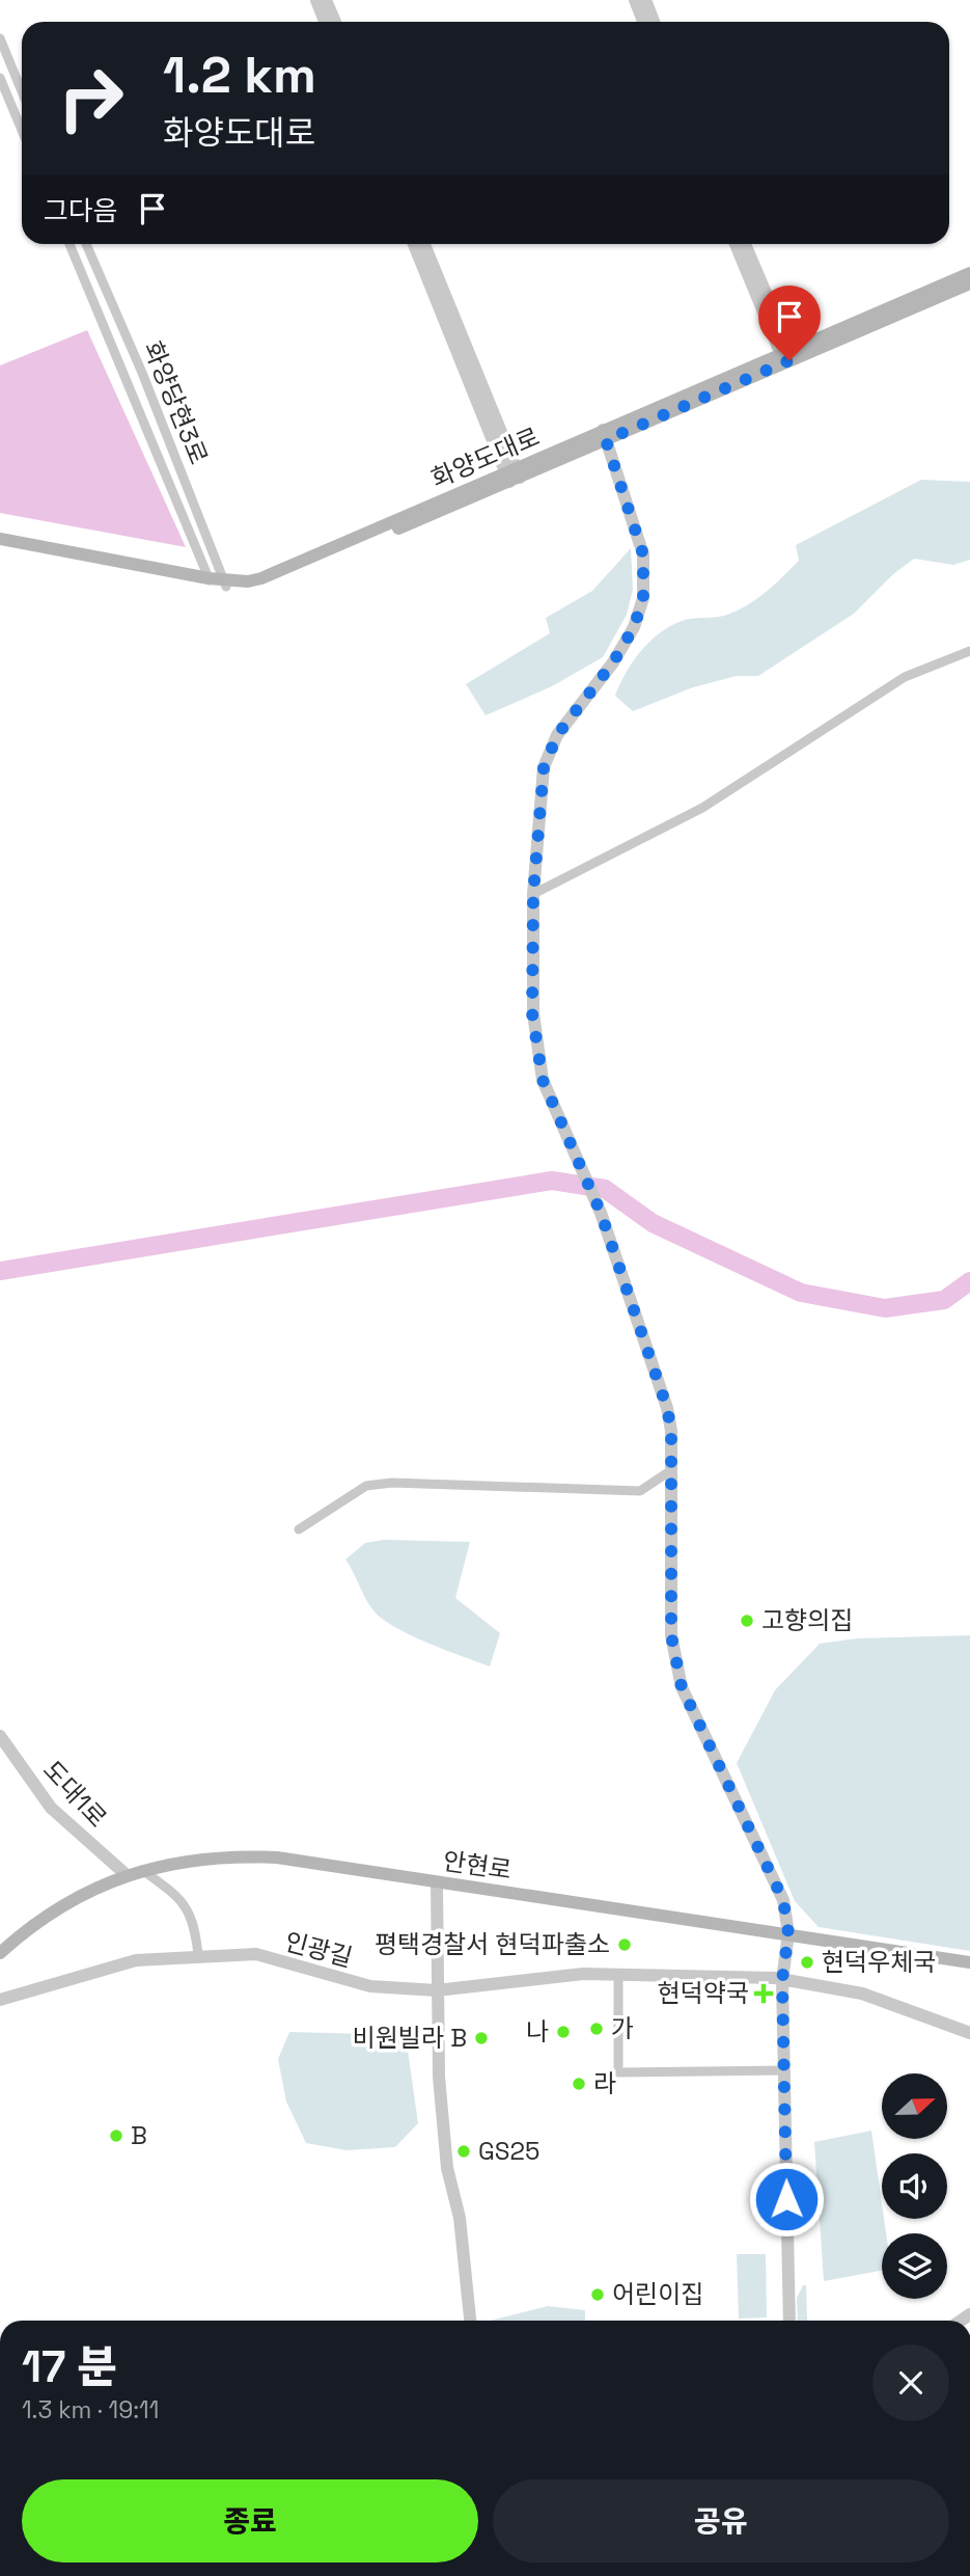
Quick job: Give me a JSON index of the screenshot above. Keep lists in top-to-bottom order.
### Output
{
  "streets": {
    "main road": ["화양도대로", "안현로"],
    "street": ["화양당현3로", "도대1로", "인광길"]
  },
  "crossings": [
    ["화양당현3로", "화양도대로"],
    ["도대1로", "안현로"]
  ],
  "places": {
    "other": [
      "고향의집",
      "평택경찰서 현덕파출소",
      "현덕우체국",
      "가",
      "나",
      "비원빌라 B",
      "라",
      "B",
      "GS25",
      "어린이집"
    ],
    "health": ["현덕약국"]
  },
  "north": "right",
  "page": {
    "turn": ["1.2 km", "화양도대로"],
    "then": "그다음",
    "heading": ["17 분", "1.3 km · 19:11"],
    "buttons": ["종료", "공유"]
  }
}
